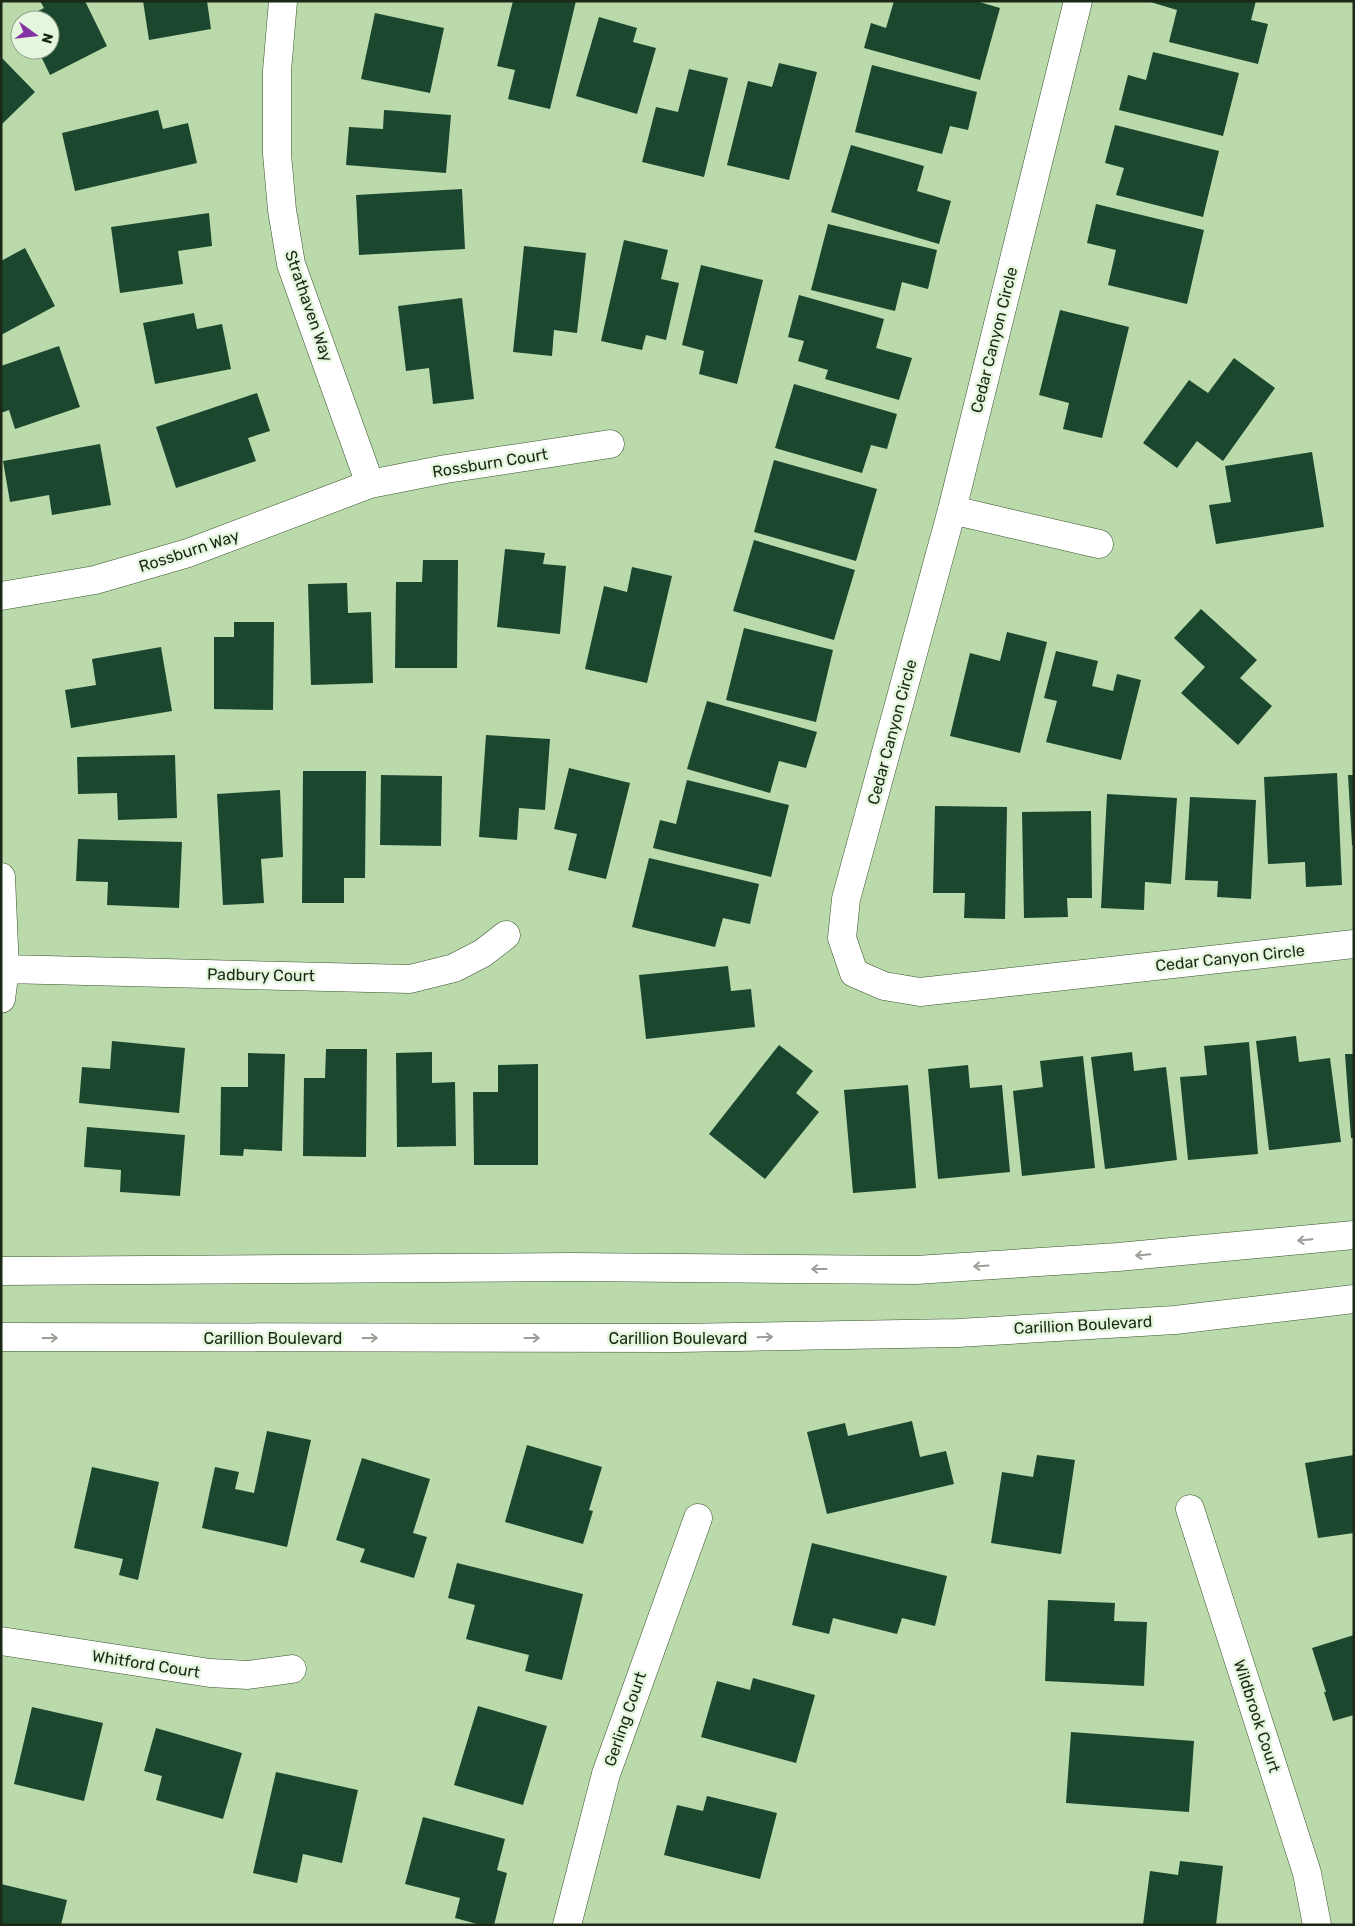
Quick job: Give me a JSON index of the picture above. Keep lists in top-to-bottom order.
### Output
{
  "streets": {
    "street": [
      "Strathaven Way",
      "Cedar Canyon Circle",
      "Rossburn Court",
      "Rossburn Way",
      "Padbury Court",
      "Carillion Boulevard",
      "Whitford Court",
      "Wildbrook Court",
      "Gerling Court"
    ]
  },
  "crossings": [
    ["Strathaven Way", "Rossburn Court"],
    ["Strathaven Way", "Rossburn Way"],
    ["Rossburn Court", "Rossburn Way"]
  ],
  "north": "right"
}
